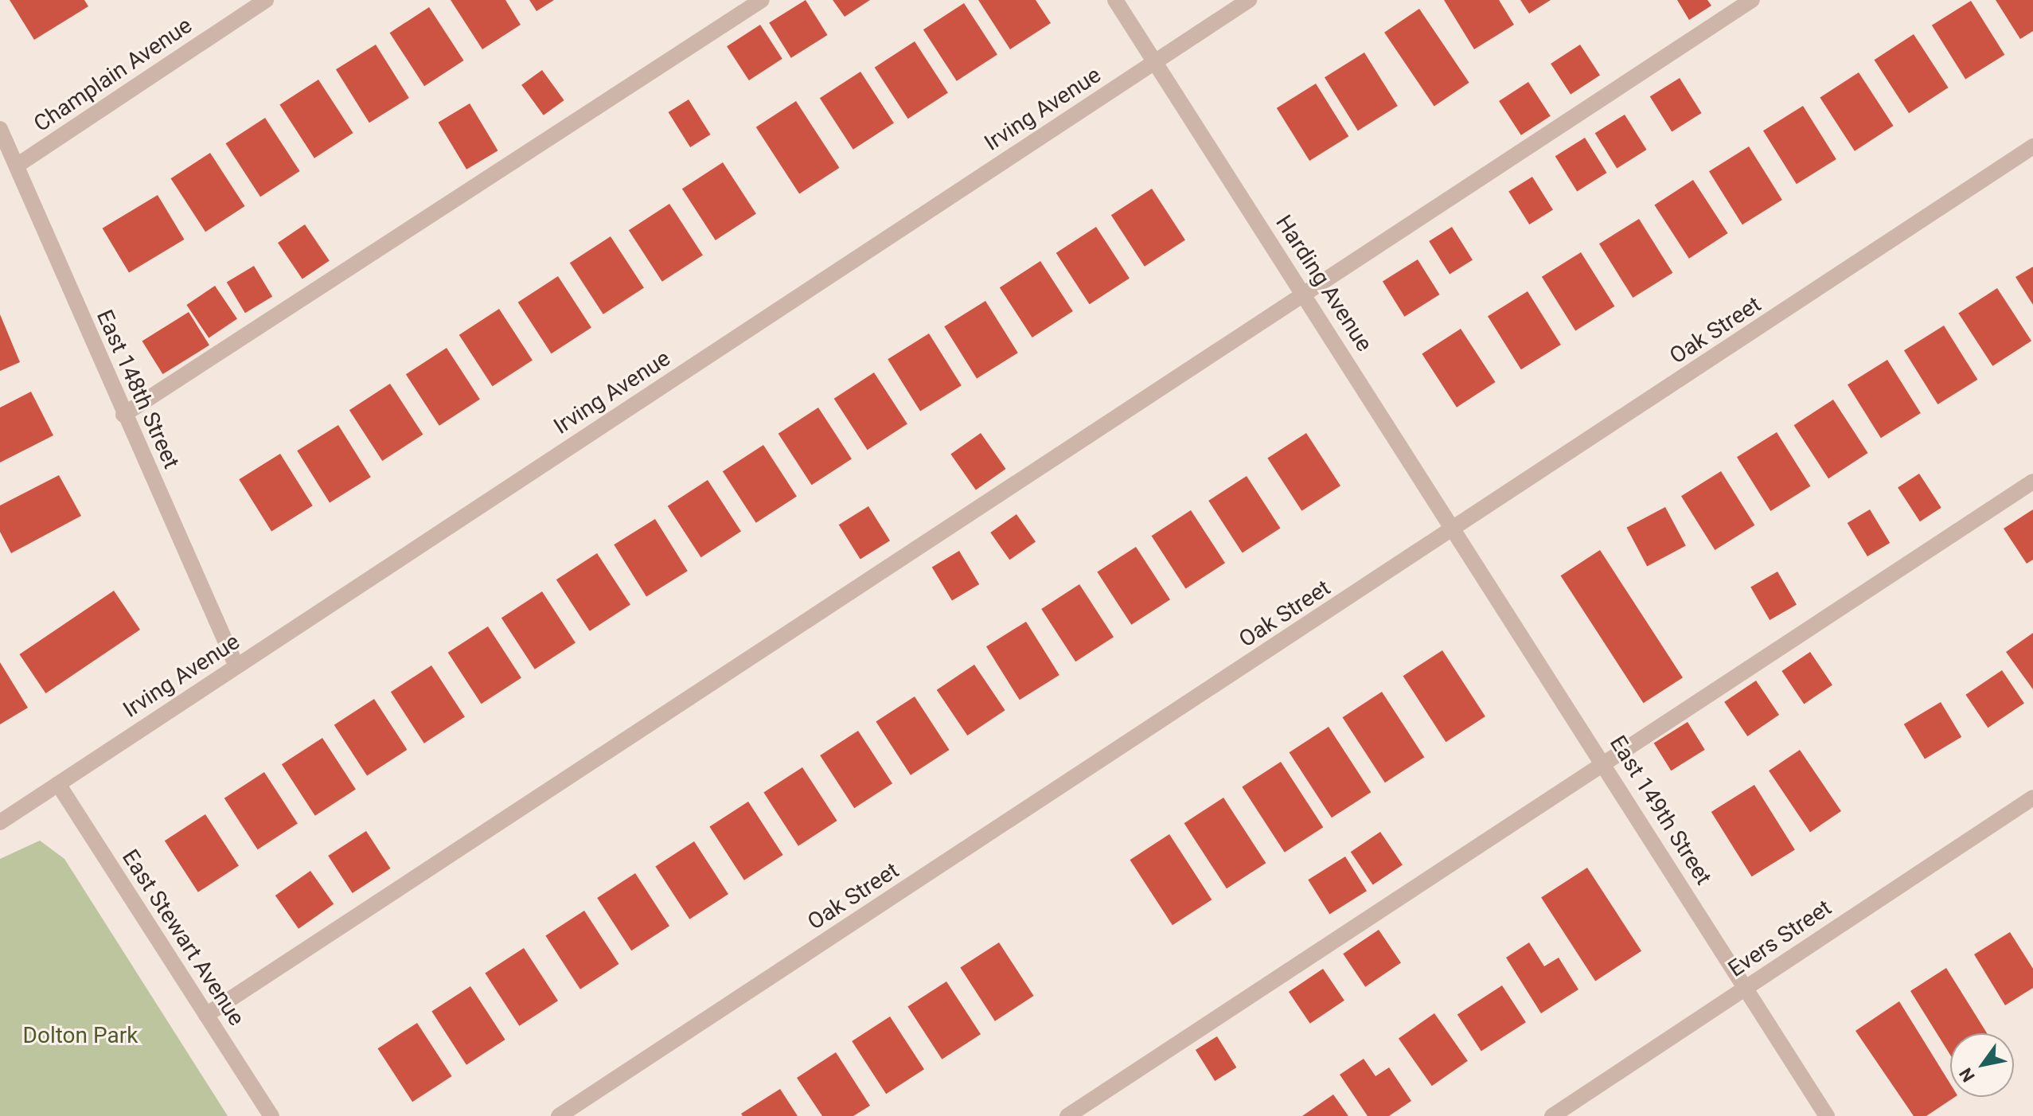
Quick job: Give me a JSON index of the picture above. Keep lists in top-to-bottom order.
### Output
{
  "streets": {
    "street": [
      "Champlain Avenue",
      "Irving Avenue",
      "Harding Avenue",
      "Oak Street",
      "East 148th Street",
      "East 149th Street",
      "East Stewart Avenue",
      "Evers Street"
    ]
  },
  "crossings": [
    ["Champlain Avenue", "East 148th Street"],
    ["Irving Avenue", "Harding Avenue"],
    ["Irving Avenue", "East 148th Street"],
    ["Irving Avenue", "East Stewart Avenue"],
    ["Harding Avenue", "Oak Street"],
    ["Harding Avenue", "East 149th Street"],
    ["Oak Street", "East 149th Street"],
    ["East 149th Street", "Evers Street"]
  ],
  "parks": ["Dolton Park"],
  "north": "bottom left"
}
